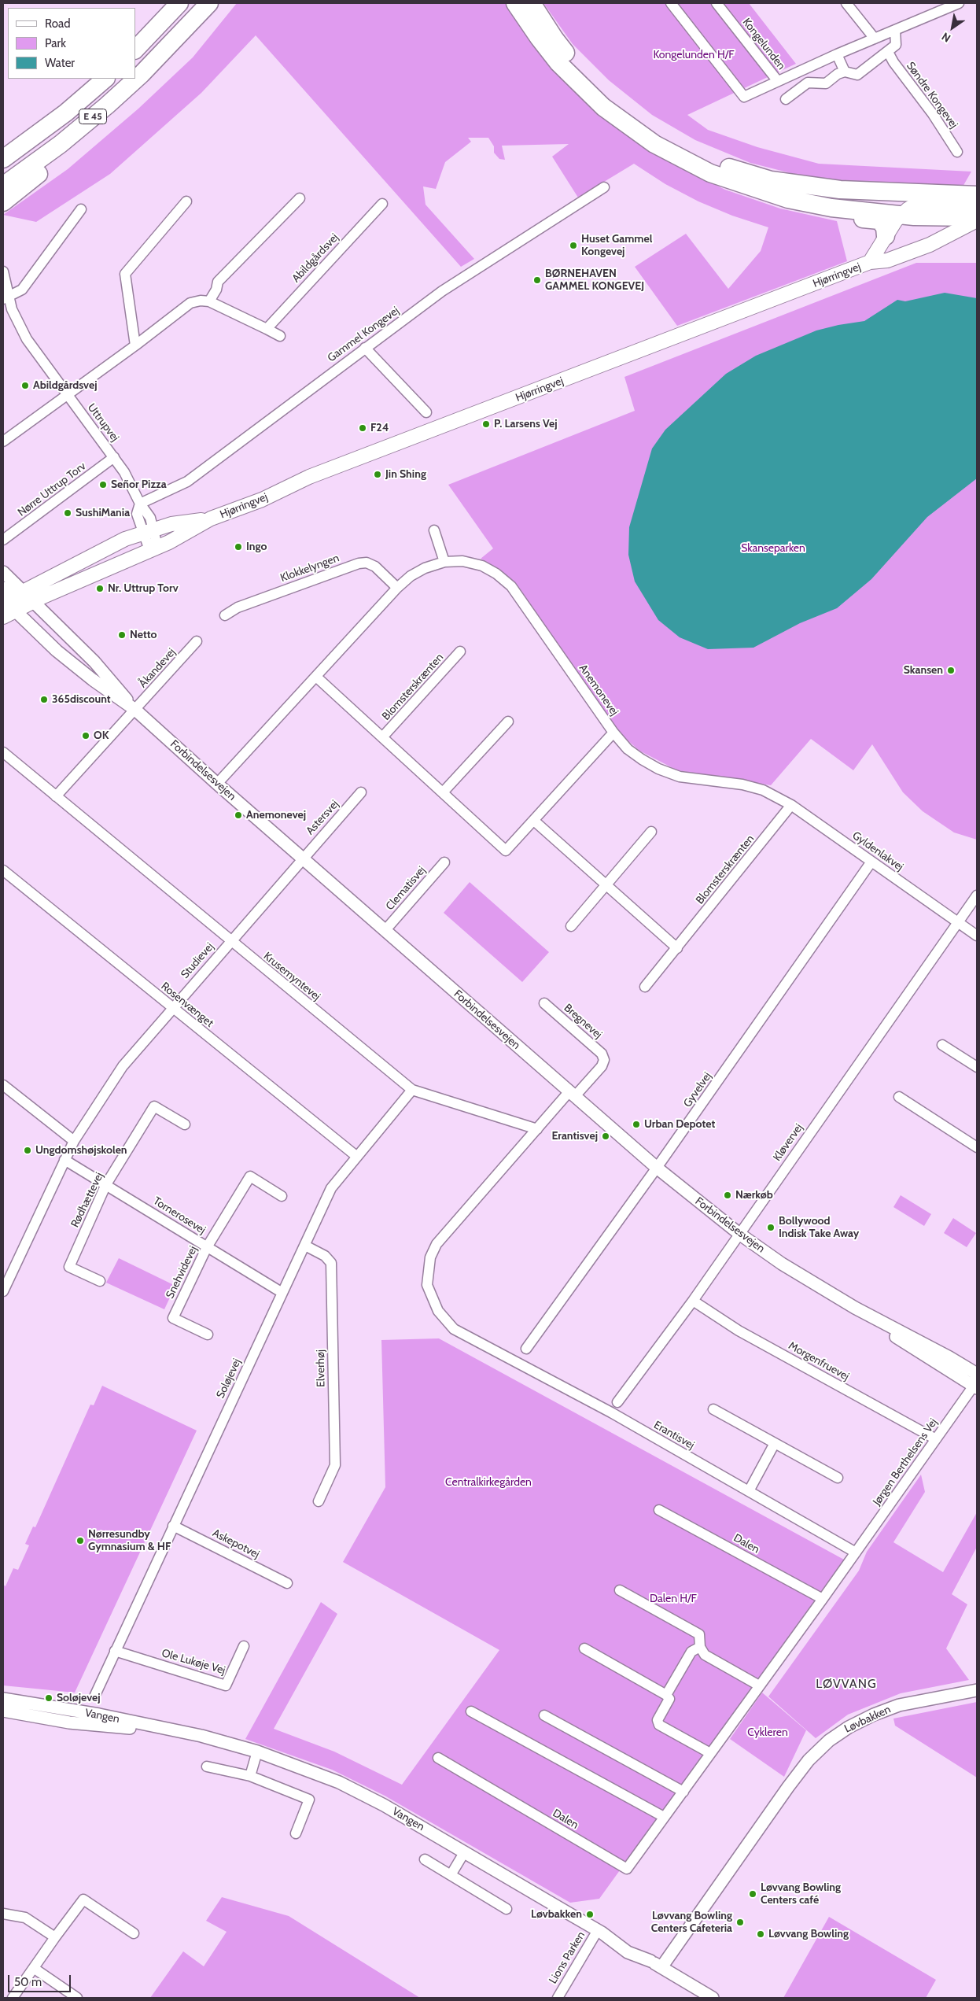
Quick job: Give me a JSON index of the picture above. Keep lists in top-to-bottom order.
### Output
{
  "streets": {
    "highway": ["E 45"],
    "main road": ["Hjørringvej"],
    "street": [
      "Kongelunden",
      "Søndre Kongevej",
      "Abildgårdsvej",
      "Gammel Kongevej",
      "Uttrupvej",
      "Nørre Uttrup Torv",
      "Klokkelyngen",
      "Åkandevej",
      "Blomsterskrænten",
      "Anemonevej",
      "Forbindelsesvejen",
      "Astersvej",
      "Gyldenlakvej",
      "Clematisvej",
      "Studievej",
      "Krusemyntevej",
      "Rosenvænget",
      "Bregnevej",
      "Gyvelvej",
      "Kløvervej",
      "Rødhættevej",
      "Tornerosevej",
      "Snehvidevej",
      "Morgenfruevej",
      "Elverhøj",
      "Soløjevej",
      "Erantisvej",
      "Jørgen Berthelsens Vej",
      "Askepotvej",
      "Dalen",
      "Ole Lukøje Vej",
      "Vangen",
      "Løvbakken",
      "Lions Parken"
    ]
  },
  "crossings": [
    ["Hjørringvej", "Uttrupvej"],
    ["Hjørringvej", "Forbindelsesvejen"],
    ["Gammel Kongevej", "Uttrupvej"],
    ["Uttrupvej", "Nørre Uttrup Torv"],
    ["Klokkelyngen", "Anemonevej"],
    ["Åkandevej", "Forbindelsesvejen"],
    ["Blomsterskrænten", "Anemonevej"],
    ["Blomsterskrænten", "Gyldenlakvej"],
    ["Anemonevej", "Forbindelsesvejen"],
    ["Anemonevej", "Gyldenlakvej"],
    ["Forbindelsesvejen", "Astersvej"],
    ["Forbindelsesvejen", "Clematisvej"],
    ["Forbindelsesvejen", "Studievej"],
    ["Forbindelsesvejen", "Bregnevej"],
    ["Forbindelsesvejen", "Gyvelvej"],
    ["Forbindelsesvejen", "Kløvervej"],
    ["Forbindelsesvejen", "Erantisvej"],
    ["Forbindelsesvejen", "Jørgen Berthelsens Vej"],
    ["Astersvej", "Studievej"],
    ["Gyldenlakvej", "Gyvelvej"],
    ["Gyldenlakvej", "Kløvervej"],
    ["Studievej", "Krusemyntevej"],
    ["Studievej", "Rosenvænget"],
    ["Studievej", "Tornerosevej"],
    ["Krusemyntevej", "Soløjevej"],
    ["Krusemyntevej", "Erantisvej"],
    ["Rosenvænget", "Soløjevej"],
    ["Bregnevej", "Erantisvej"],
    ["Kløvervej", "Morgenfruevej"],
    ["Rødhættevej", "Tornerosevej"],
    ["Tornerosevej", "Snehvidevej"],
    ["Tornerosevej", "Soløjevej"],
    ["Morgenfruevej", "Jørgen Berthelsens Vej"],
    ["Elverhøj", "Soløjevej"],
    ["Soløjevej", "Askepotvej"],
    ["Soløjevej", "Ole Lukøje Vej"],
    ["Erantisvej", "Jørgen Berthelsens Vej"],
    ["Erantisvej", "Dalen"],
    ["Jørgen Berthelsens Vej", "Dalen"],
    ["Vangen", "Løvbakken"],
    ["Vangen", "Lions Parken"]
  ],
  "districts": ["LØVVANG"],
  "parks": [
    "Kongelunden H/F",
    "Skanseparken",
    "Centralkirkegården",
    "Dalen H/F",
    "Cykleren"
  ],
  "places": [
    "Huset Gammel Kongevej",
    "BØRNEHAVEN GAMMEL KONGEVEJ",
    "Abildgårdsvej",
    "P. Larsens Vej",
    "F24",
    "Jin Shing",
    "Señor Pizza",
    "SushiMania",
    "Ingo",
    "Nr. Uttrup Torv",
    "Netto",
    "Skansen",
    "365discount",
    "OK",
    "Anemonevej",
    "Urban Depotet",
    "Erantisvej",
    "Ungdomshøjskolen",
    "Nærkøb",
    "Bollywood Indisk Take Away",
    "Nørresundby Gymnasium & HF",
    "Soløjevej",
    "Løvvang Bowling Centers café",
    "Løvbakken",
    "Løvvang Bowling Centers Cafeteria",
    "Løvvang Bowling"
  ],
  "legend": ["Road", "Park", "Water"],
  "scale_bar": "50 m",
  "north": "bottom left"
}
